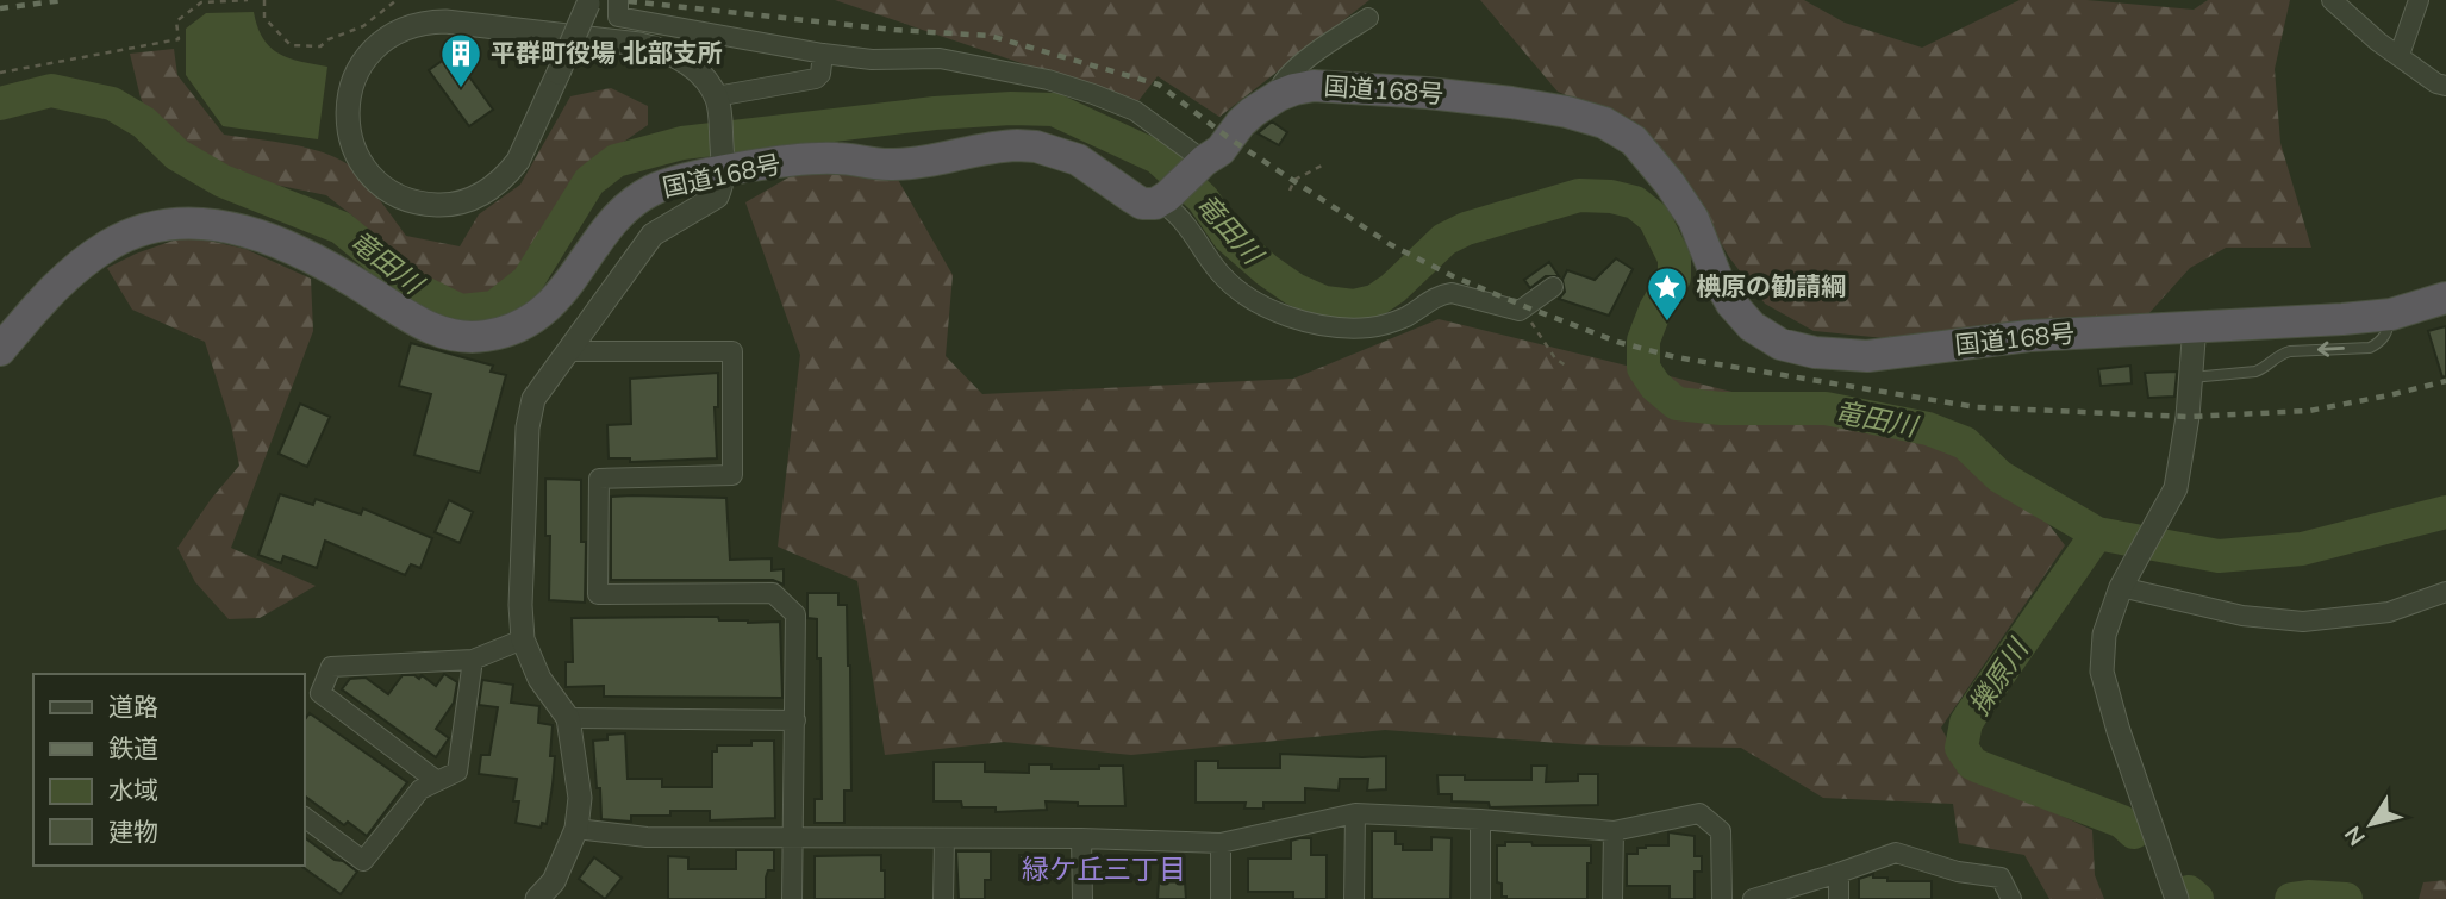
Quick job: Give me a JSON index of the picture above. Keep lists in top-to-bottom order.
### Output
{
  "streets": {
    "highway": ["国道168号"]
  },
  "districts": ["緑ケ丘三丁目"],
  "water": ["竜田川", "擽原川"],
  "places": {
    "building": ["平群町役場 北部支所"],
    "place": ["椣原の勧請綱"]
  },
  "legend": [
    "道路",
    "鉄道",
    "水域",
    "建物"
  ],
  "north": "bottom left"
}
